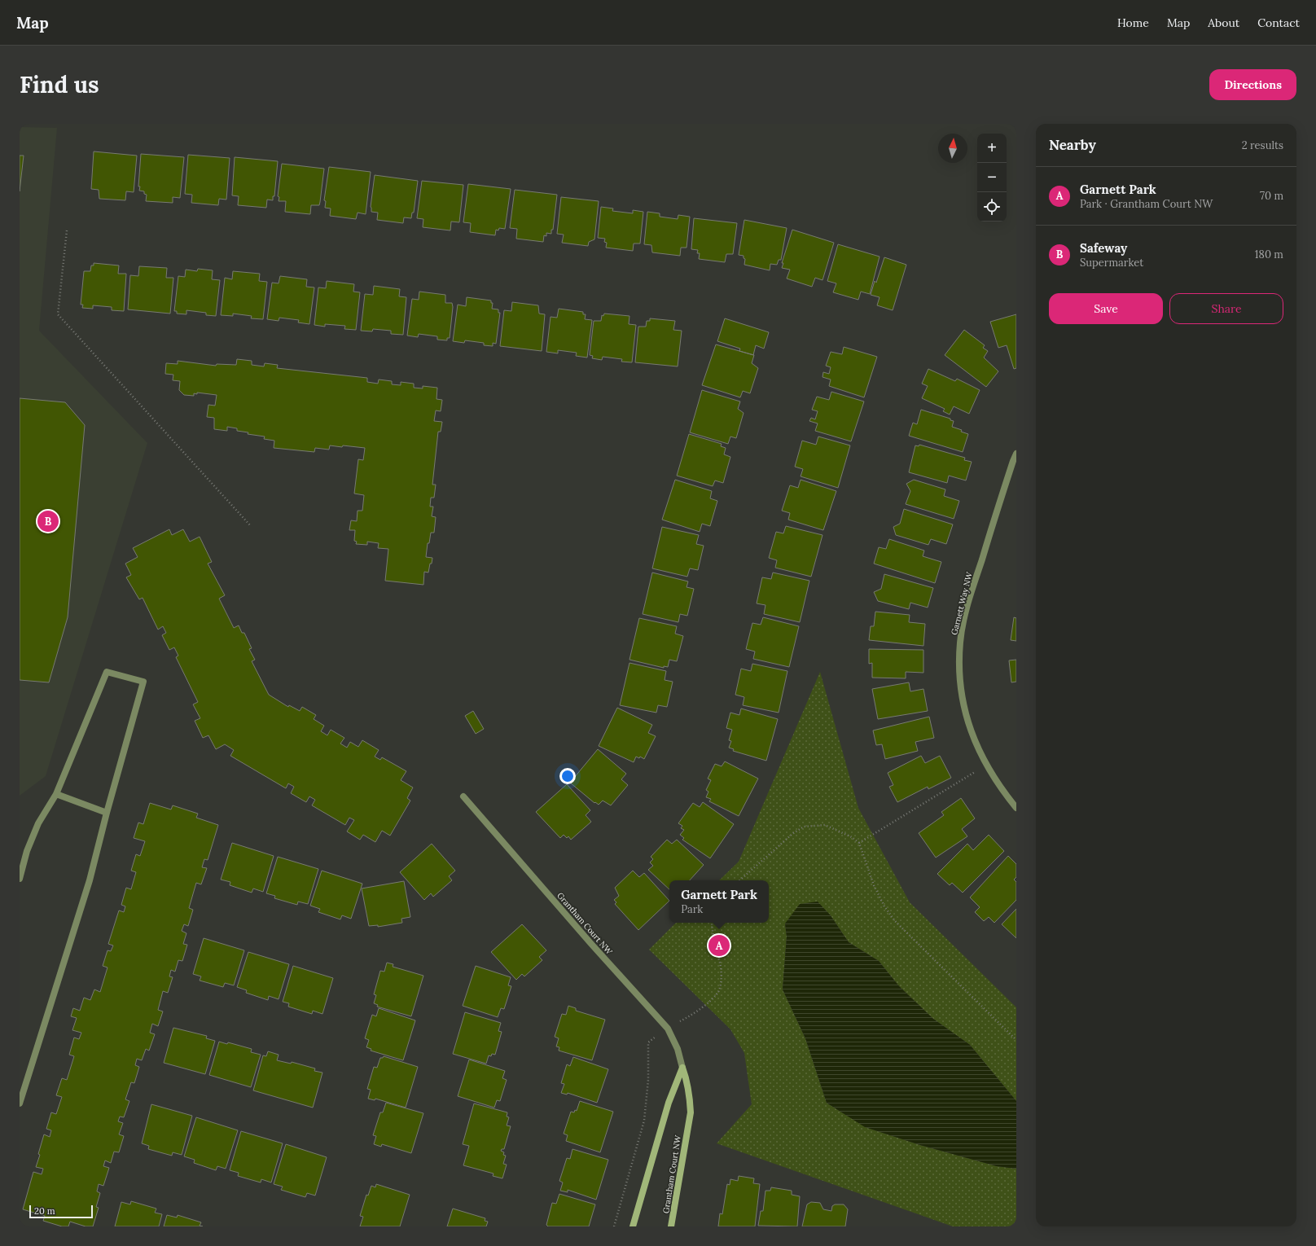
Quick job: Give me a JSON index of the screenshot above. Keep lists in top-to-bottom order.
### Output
{
  "streets": {
    "street": ["Garnett Way NW", "Grantham Court NW"]
  },
  "scale_bar": "20 m",
  "north": "top",
  "page": {
    "header": "Map",
    "nav": [
      "Home",
      "Map",
      "About",
      "Contact"
    ],
    "buttons": [
      "Directions",
      ["Save", "Share"]
    ],
    "title": "Find us",
    "heading": ["Nearby", "2 results"],
    "map_buttons": ["+", "−"],
    "list": [
      {
        "mark": "A",
        "name": "Garnett Park",
        "note": "Park · Grantham Court NW",
        "value": "70 m"
      },
      {
        "mark": "B",
        "name": "Safeway",
        "note": "Supermarket",
        "value": "180 m"
      }
    ],
    "pins": ["B", "A"],
    "popup": ["Garnett Park", "Park"],
    "scale": "20 m"
  }
}
